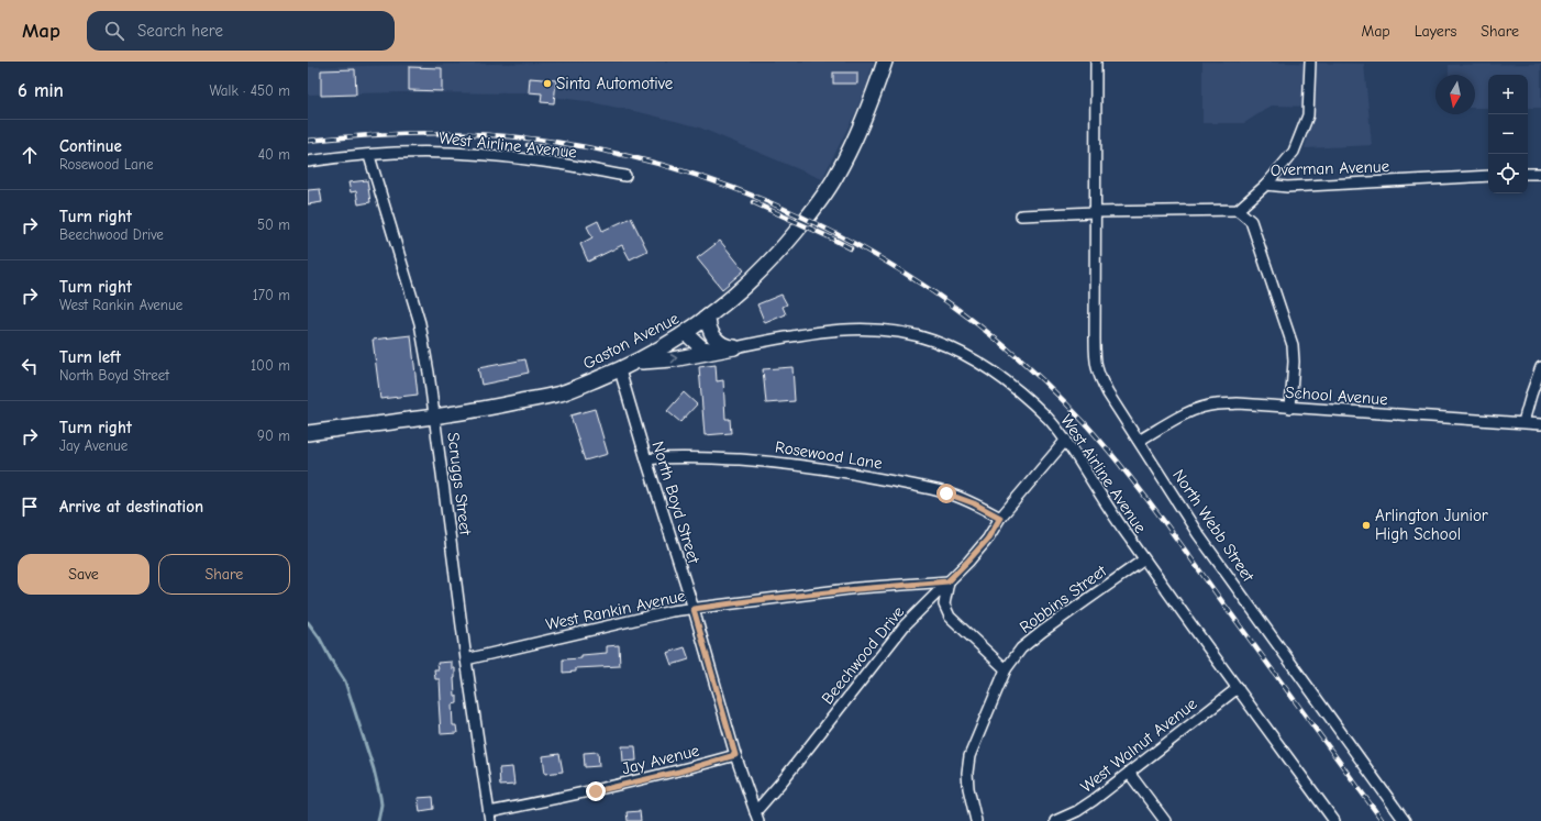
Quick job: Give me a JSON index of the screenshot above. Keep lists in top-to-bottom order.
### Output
{
  "streets": {
    "main road": ["Gaston Avenue"],
    "street": [
      "West Airline Avenue",
      "Overman Avenue",
      "School Avenue",
      "Rosewood Lane",
      "Scruggs Street",
      "North Boyd Street",
      "North Webb Street",
      "Robbins Street",
      "West Rankin Avenue",
      "Beechwood Drive",
      "West Walnut Avenue",
      "Jay Avenue"
    ]
  },
  "crossings": [
    ["West Airline Avenue", "Scruggs Street"],
    ["West Airline Avenue", "Robbins Street"],
    ["West Airline Avenue", "Beechwood Drive"],
    ["West Airline Avenue", "West Walnut Avenue"],
    ["Gaston Avenue", "Scruggs Street"],
    ["Gaston Avenue", "North Boyd Street"],
    ["School Avenue", "North Webb Street"],
    ["Rosewood Lane", "North Boyd Street"],
    ["Rosewood Lane", "Beechwood Drive"],
    ["Scruggs Street", "West Rankin Avenue"],
    ["Scruggs Street", "Jay Avenue"],
    ["North Boyd Street", "West Rankin Avenue"],
    ["North Boyd Street", "Beechwood Drive"],
    ["North Boyd Street", "Jay Avenue"],
    ["West Rankin Avenue", "Beechwood Drive"]
  ],
  "places": ["Sinta Automotive", "Arlington Junior High School"],
  "north": "bottom",
  "page": {
    "header": "Map",
    "search": "Search here",
    "nav": ["Map", "Layers", "Share"],
    "heading": ["6 min", "Walk · 450 m"],
    "map_buttons": ["+", "−"],
    "list": [
      ["Continue", "Rosewood Lane", "40 m"],
      ["Turn right", "Beechwood Drive", "50 m"],
      ["Turn right", "West Rankin Avenue", "170 m"],
      ["Turn left", "North Boyd Street", "100 m"],
      ["Turn right", "Jay Avenue", "90 m"],
      "Arrive at destination"
    ],
    "buttons": ["Save", "Share"]
  }
}
